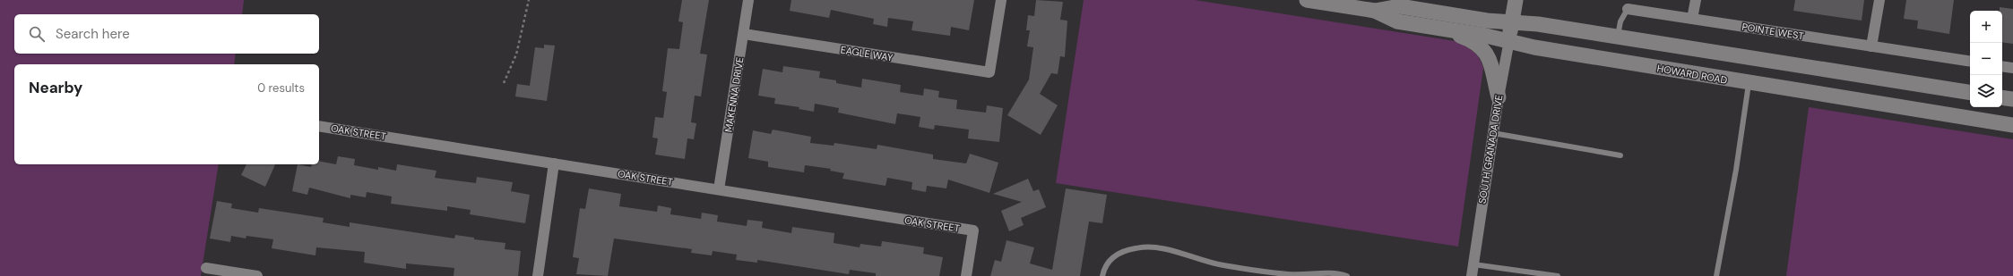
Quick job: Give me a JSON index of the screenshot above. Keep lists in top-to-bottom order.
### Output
{
  "streets": {
    "main road": ["HOWARD ROAD", "SOUTH GRANADA DRIVE"],
    "street": [
      "POINTE WEST",
      "EAGLE WAY",
      "MAKENNA DRIVE",
      "OAK STREET"
    ]
  },
  "crossings": [
    ["EAGLE WAY", "MAKENNA DRIVE"],
    ["HOWARD ROAD", "SOUTH GRANADA DRIVE"],
    ["MAKENNA DRIVE", "OAK STREET"]
  ],
  "page": {
    "map_buttons": ["+", "−"],
    "search": "Search here",
    "heading": ["Nearby", "0 results"]
  }
}
